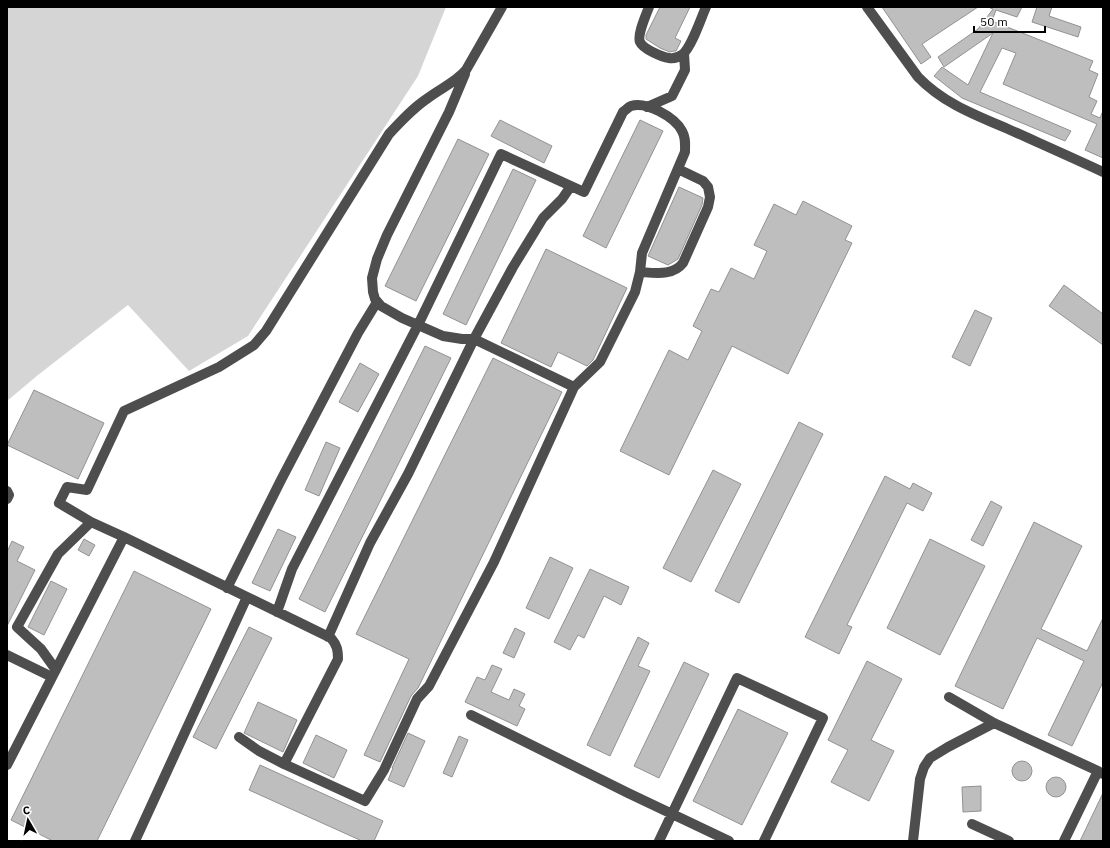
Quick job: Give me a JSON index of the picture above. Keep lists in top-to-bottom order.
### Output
{
  "scale_bar": "50 m",
  "north": "top"
}
